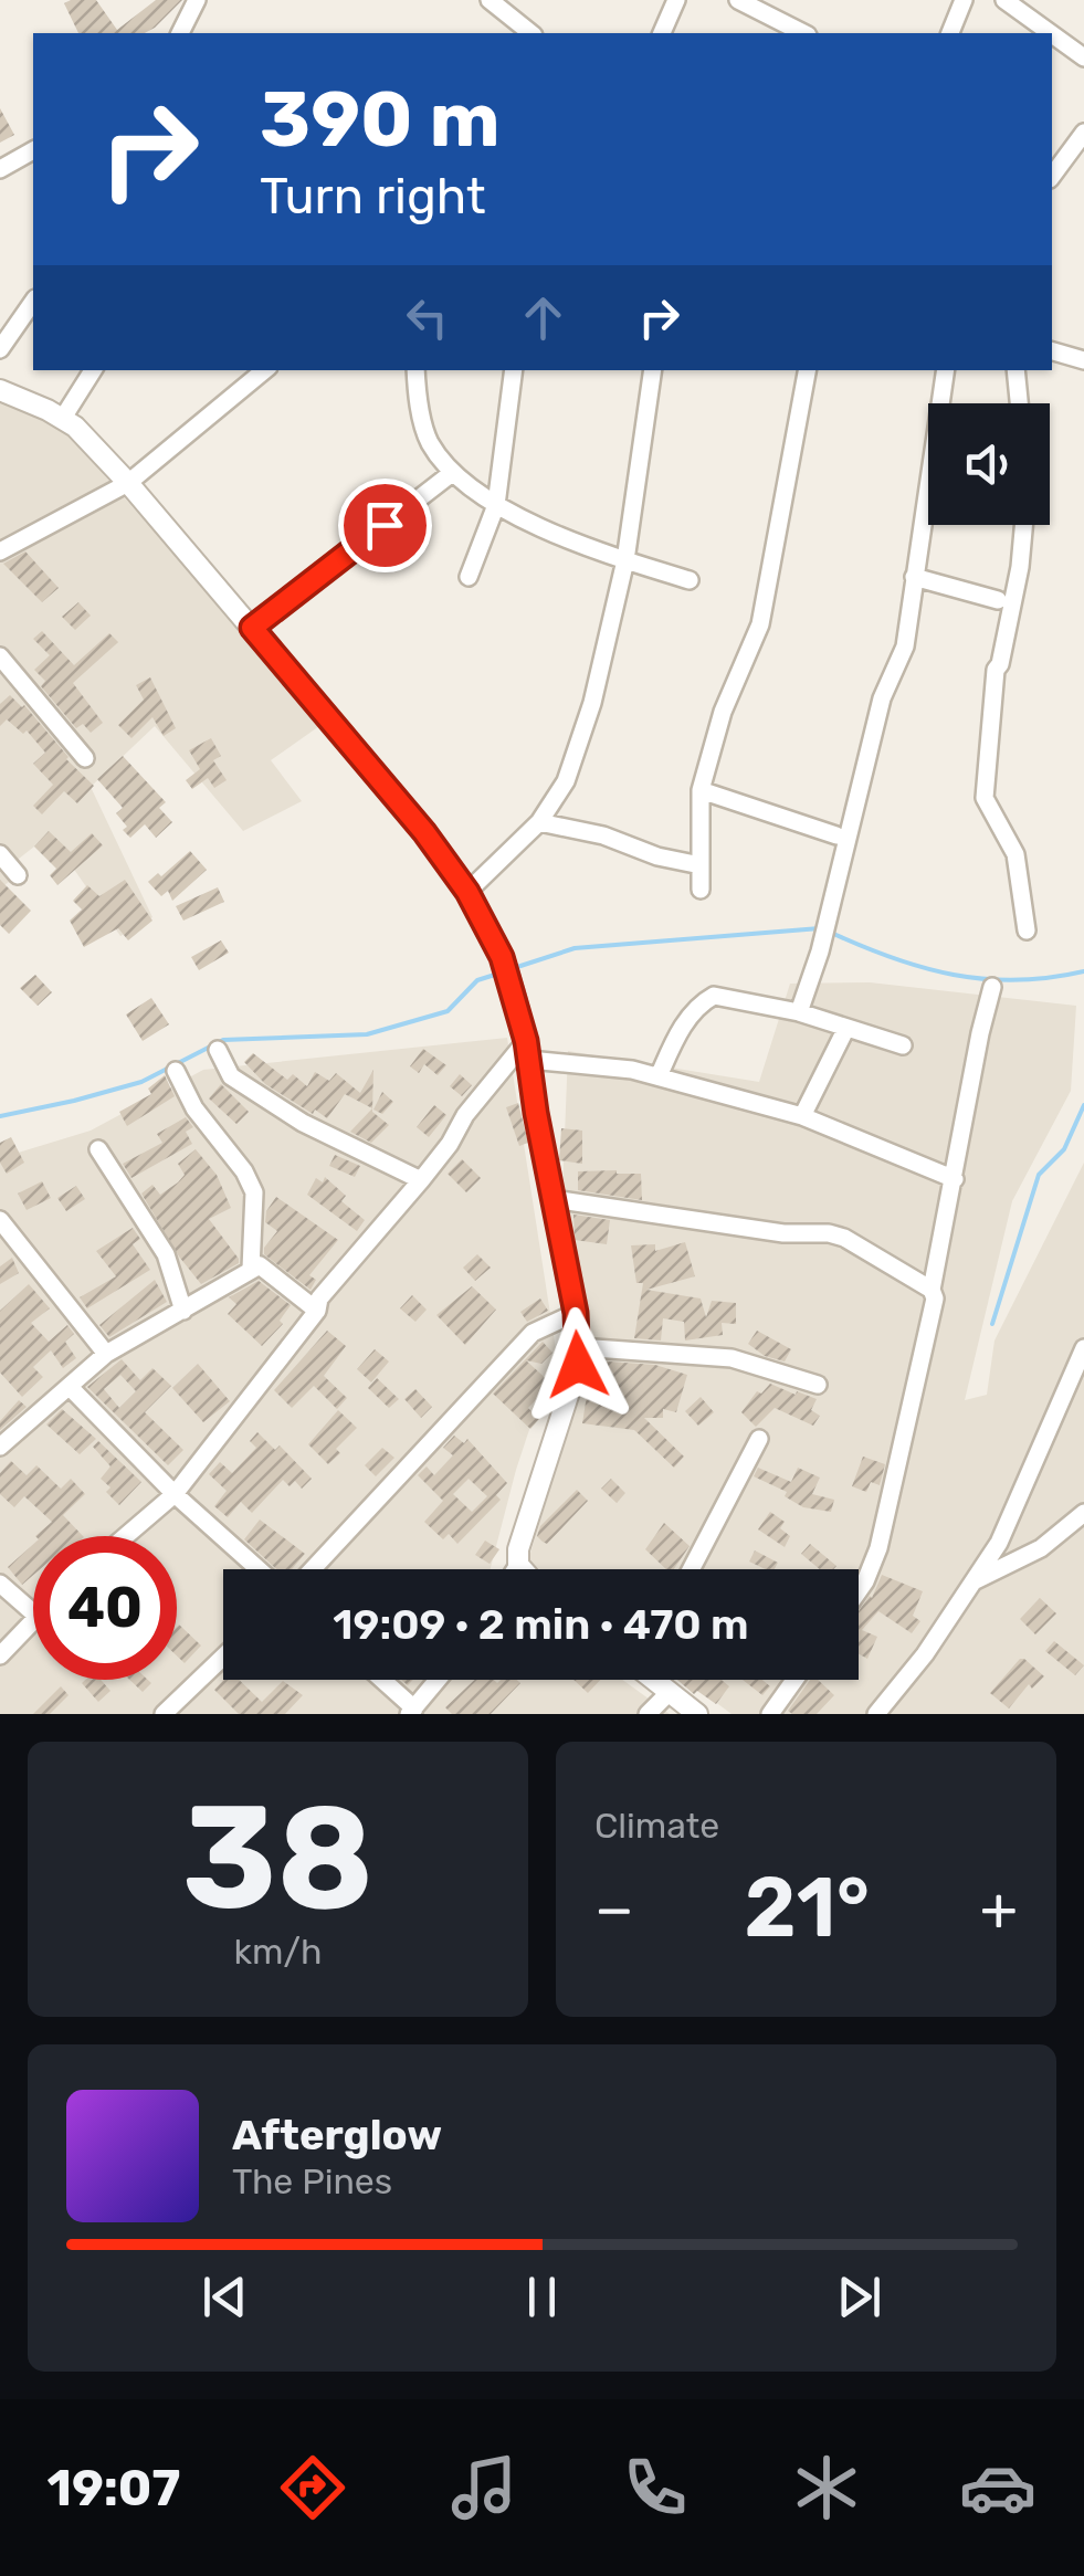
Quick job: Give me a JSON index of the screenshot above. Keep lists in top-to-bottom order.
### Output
{
  "page": {
    "turn": ["390 m", "Turn right"],
    "limit": "40",
    "trip": "19:09 · 2 min · 470 m",
    "tile": [
      ["38", "km/h"],
      "Climate"
    ],
    "heat": ["−", "21°", "+"],
    "song": ["Afterglow", "The Pines"],
    "tabs": "19:07"
  }
}
